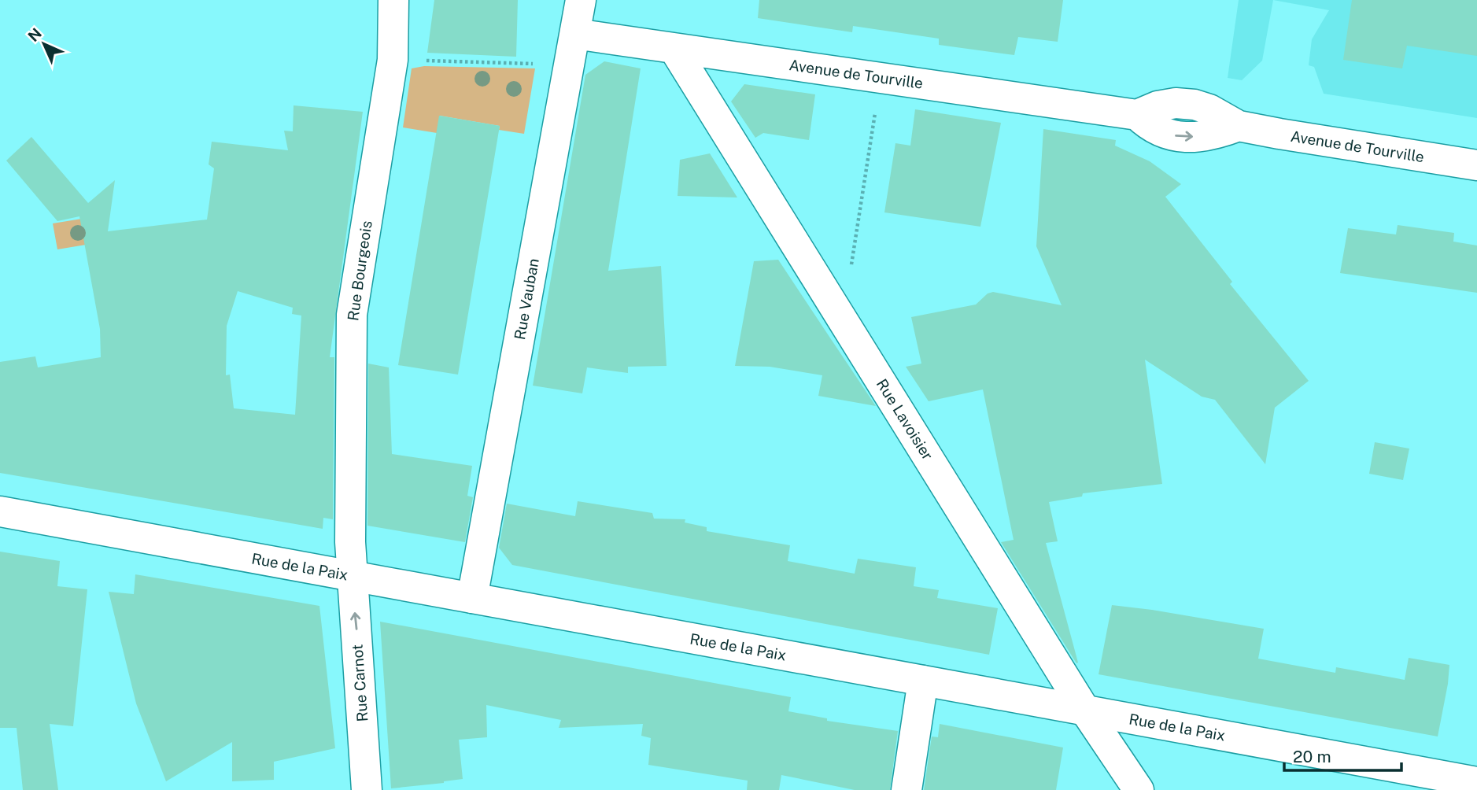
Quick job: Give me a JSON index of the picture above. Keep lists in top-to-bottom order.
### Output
{
  "streets": {
    "street": [
      "Avenue de Tourville",
      "Rue Bourgeois",
      "Rue Vauban",
      "Rue Lavoisier",
      "Rue de la Paix",
      "Rue Carnot"
    ]
  },
  "crossings": [
    ["Avenue de Tourville", "Rue Vauban"],
    ["Avenue de Tourville", "Rue Lavoisier"],
    ["Rue Bourgeois", "Rue de la Paix"],
    ["Rue Bourgeois", "Rue Carnot"],
    ["Rue Vauban", "Rue de la Paix"],
    ["Rue Lavoisier", "Rue de la Paix"],
    ["Rue de la Paix", "Rue Carnot"]
  ],
  "one_way": ["Rue Carnot"],
  "scale_bar": "20 m",
  "north": "top left"
}
